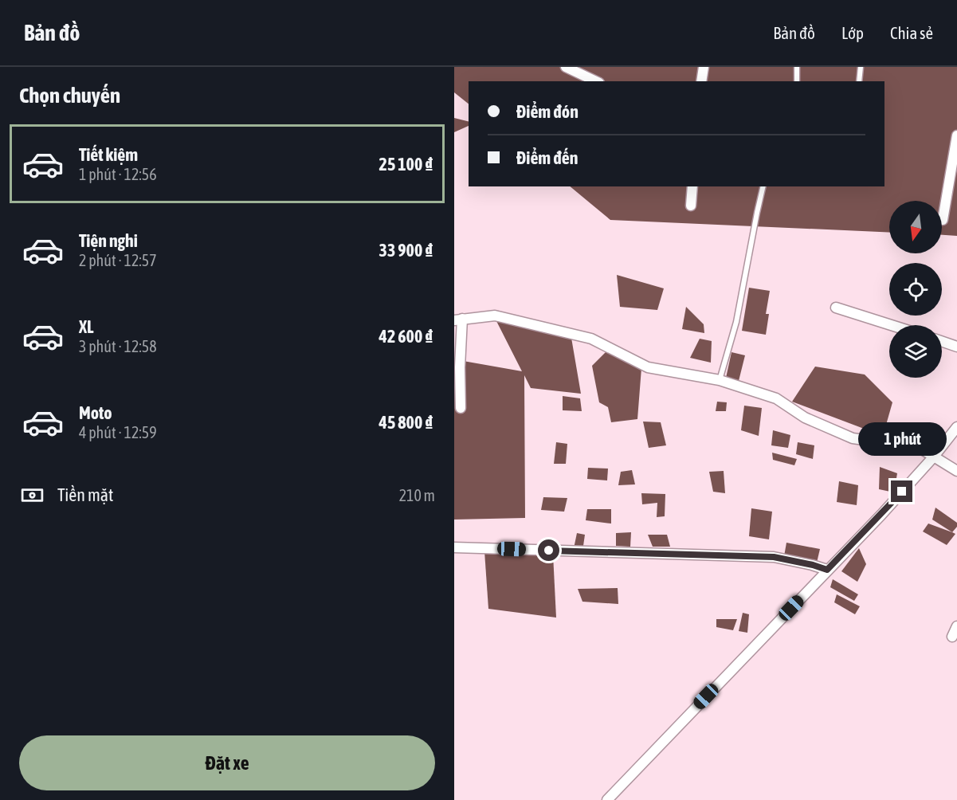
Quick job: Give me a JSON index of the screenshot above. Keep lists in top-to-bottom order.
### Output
{
  "north": "bottom",
  "page": {
    "header": "Bản đồ",
    "nav": ["Bản đồ", "Lớp", "Chia sẻ"],
    "heading": "Chọn chuyến",
    "banner": ["Điểm đón", "Điểm đến"],
    "list": [
      {
        "name": "Tiết kiệm",
        "note": "1 phút · 12:56",
        "value": "25 100 ₫"
      },
      {
        "name": "Tiện nghi",
        "note": "2 phút · 12:57",
        "value": "33 900 ₫"
      },
      {
        "name": "XL",
        "note": "3 phút · 12:58",
        "value": "42 600 ₫"
      },
      {
        "name": "Moto",
        "note": "4 phút · 12:59",
        "value": "45 800 ₫"
      }
    ],
    "bubble": "1 phút",
    "pay": ["Tiền mặt", "210 m"],
    "buttons": "Đặt xe"
  }
}
